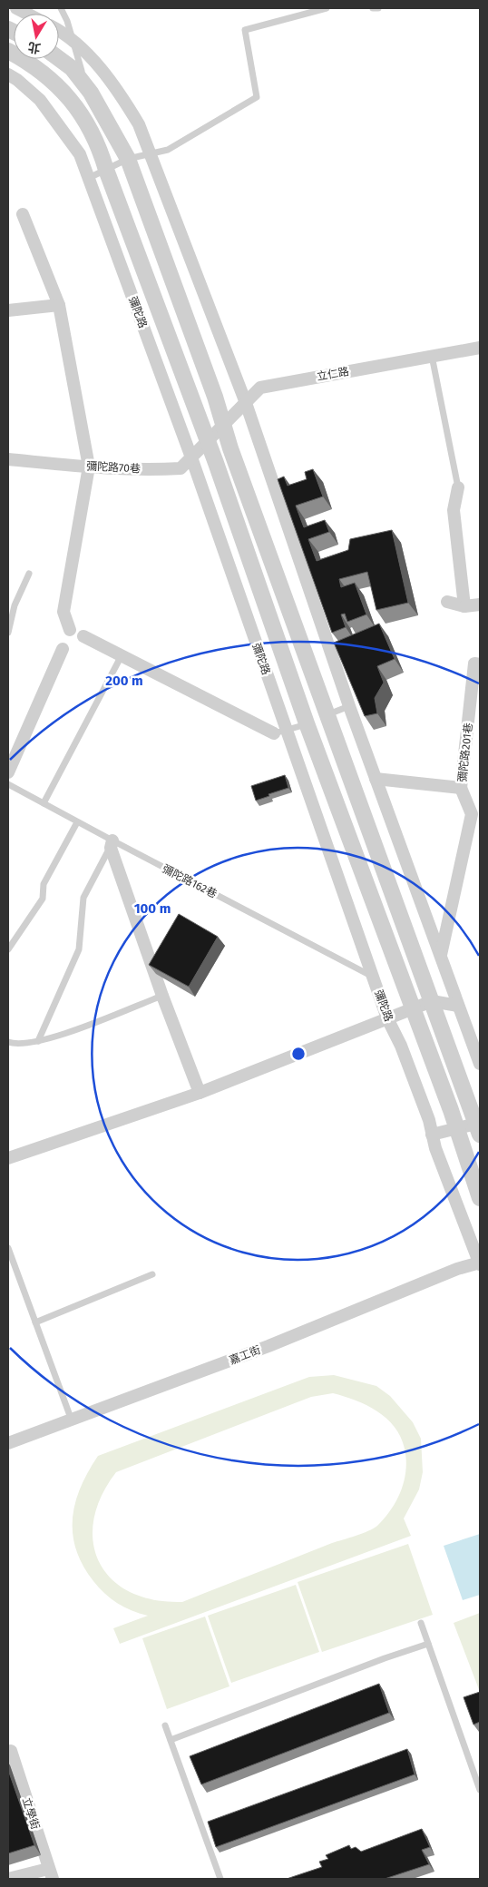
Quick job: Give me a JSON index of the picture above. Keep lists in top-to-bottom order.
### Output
{
  "streets": {
    "street": [
      "彌陀路",
      "立仁路",
      "彌陀路70巷",
      "彌陀路201巷",
      "嘉工街",
      "立學街"
    ],
    "lane": ["彌陀路162巷"]
  },
  "crossings": [
    ["彌陀路", "立仁路"],
    ["彌陀路", "彌陀路70巷"],
    ["彌陀路", "彌陀路162巷"],
    ["彌陀路", "嘉工街"],
    ["立仁路", "彌陀路70巷"]
  ],
  "north": "bottom",
  "rings": ["200 m", "100 m"]
}
